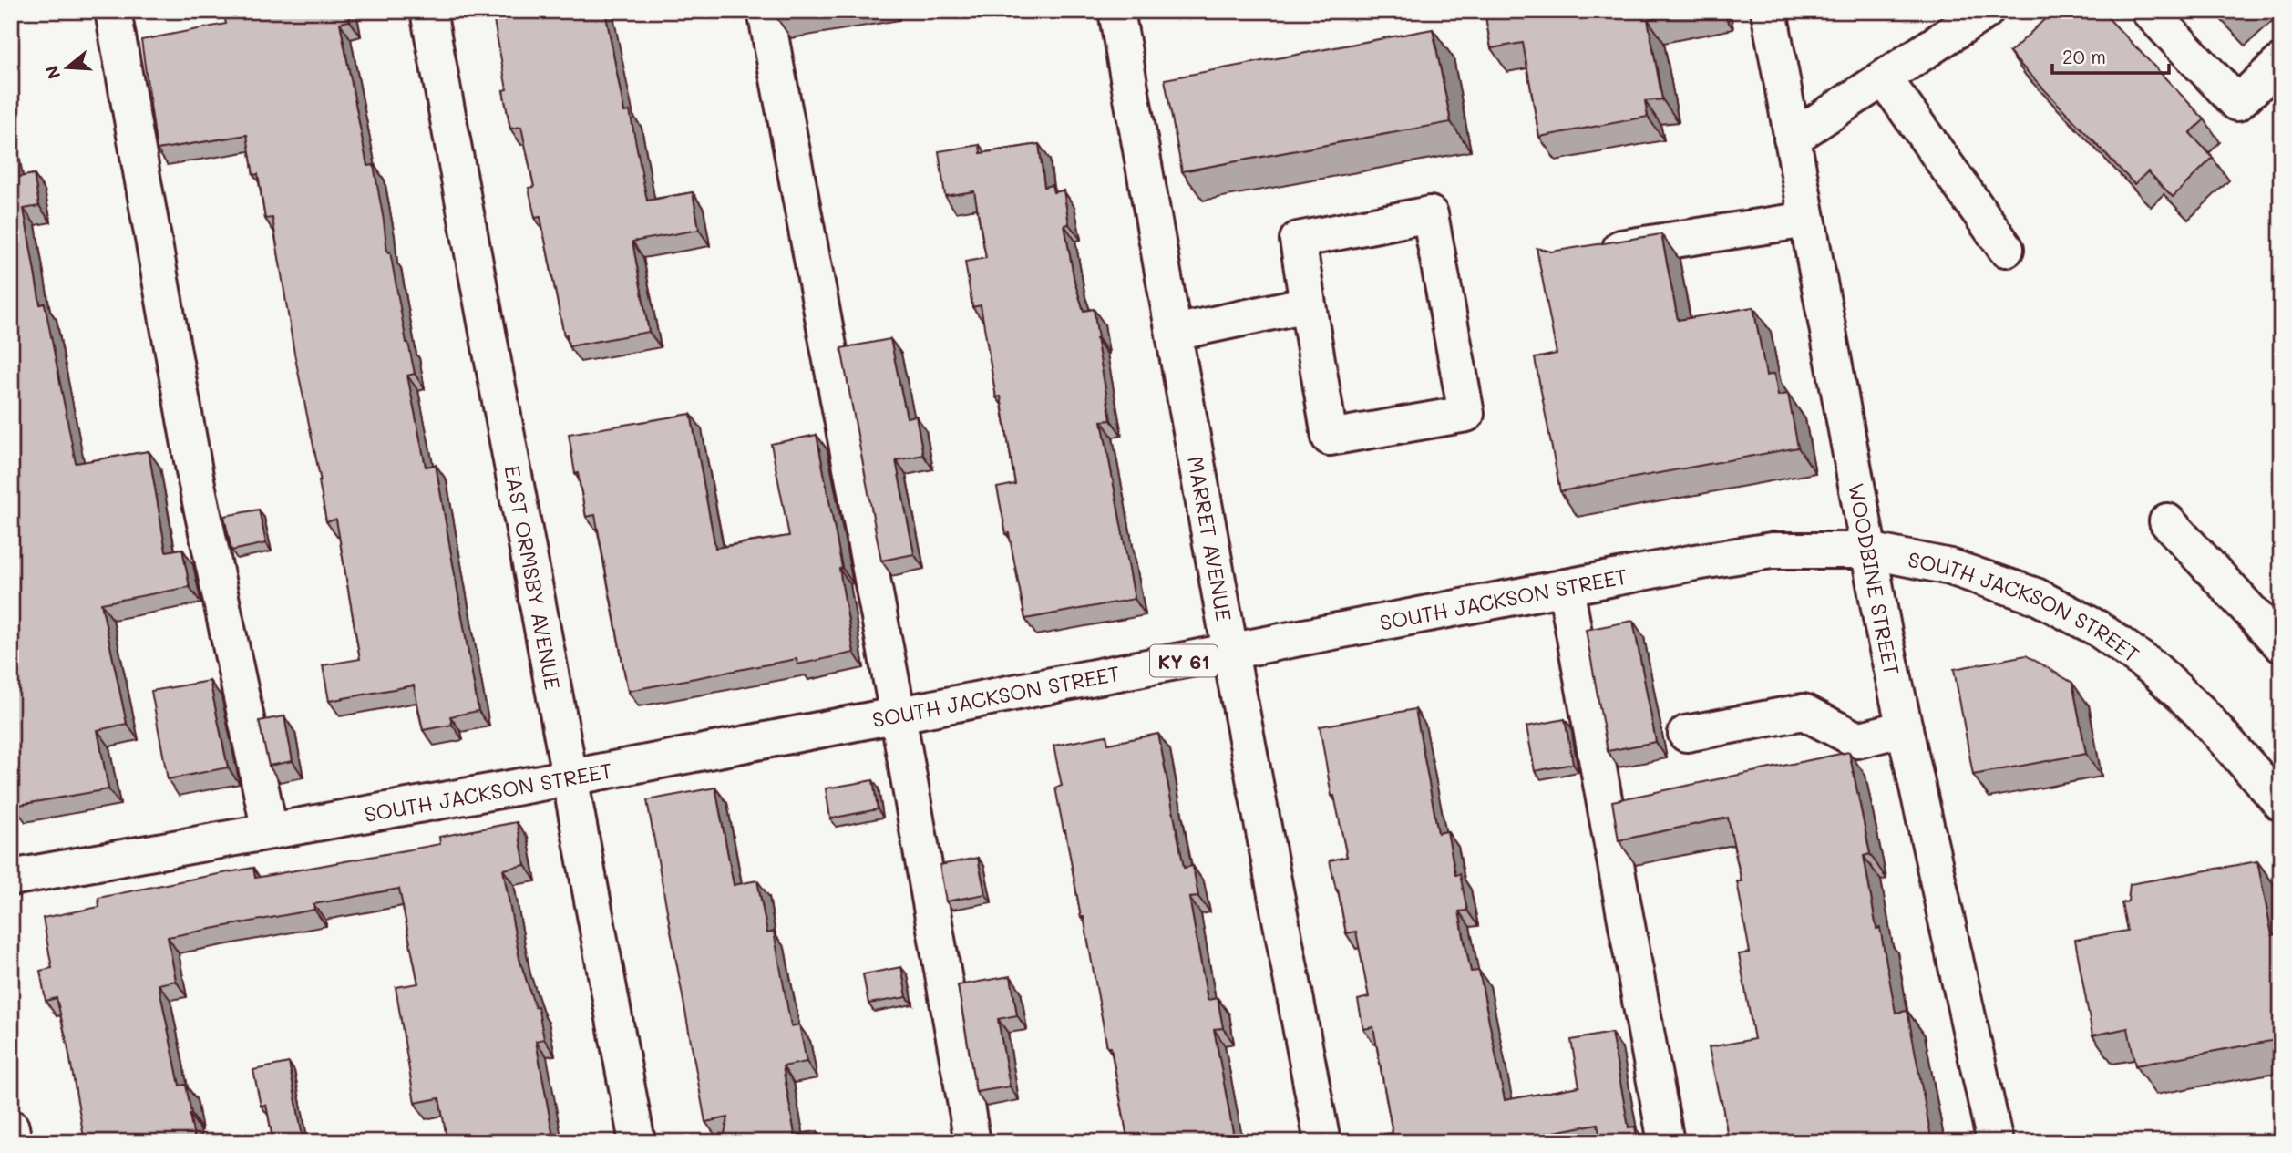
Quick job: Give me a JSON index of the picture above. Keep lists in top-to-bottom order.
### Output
{
  "streets": {
    "street": [
      "MARRET AVENUE",
      "EAST ORMSBY AVENUE",
      "WOODBINE STREET",
      "SOUTH JACKSON STREET",
      "KY 61"
    ]
  },
  "crossings": [
    ["MARRET AVENUE", "SOUTH JACKSON STREET"],
    ["EAST ORMSBY AVENUE", "SOUTH JACKSON STREET"],
    ["WOODBINE STREET", "SOUTH JACKSON STREET"]
  ],
  "scale_bar": "20 m",
  "north": "left"
}
